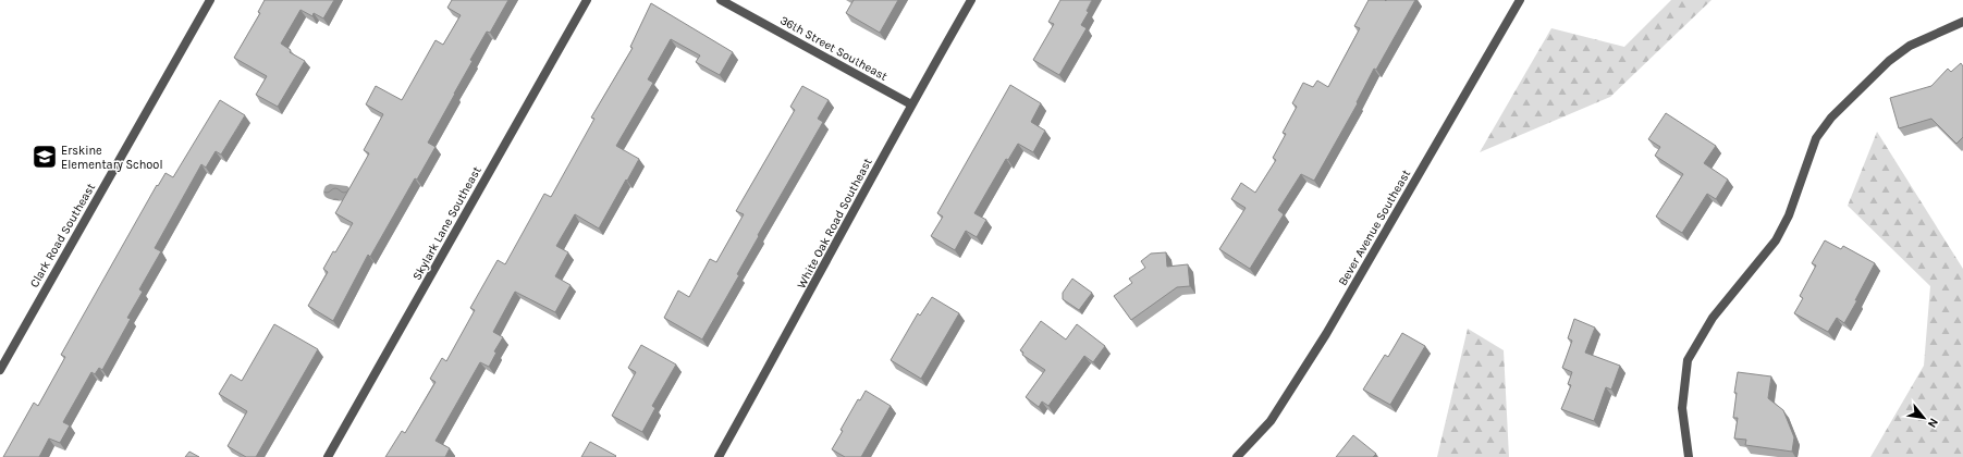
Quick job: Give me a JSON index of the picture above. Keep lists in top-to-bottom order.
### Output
{
  "streets": {
    "street": [
      "36th Street Southeast",
      "Skylark Lane Southeast",
      "White Oak Road Southeast",
      "Bever Avenue Southeast",
      "Clark Road Southeast"
    ]
  },
  "crossings": [
    ["36th Street Southeast", "White Oak Road Southeast"]
  ],
  "places": {
    "school or university": ["Erskine Elementary School"]
  },
  "north": "bottom right"
}
